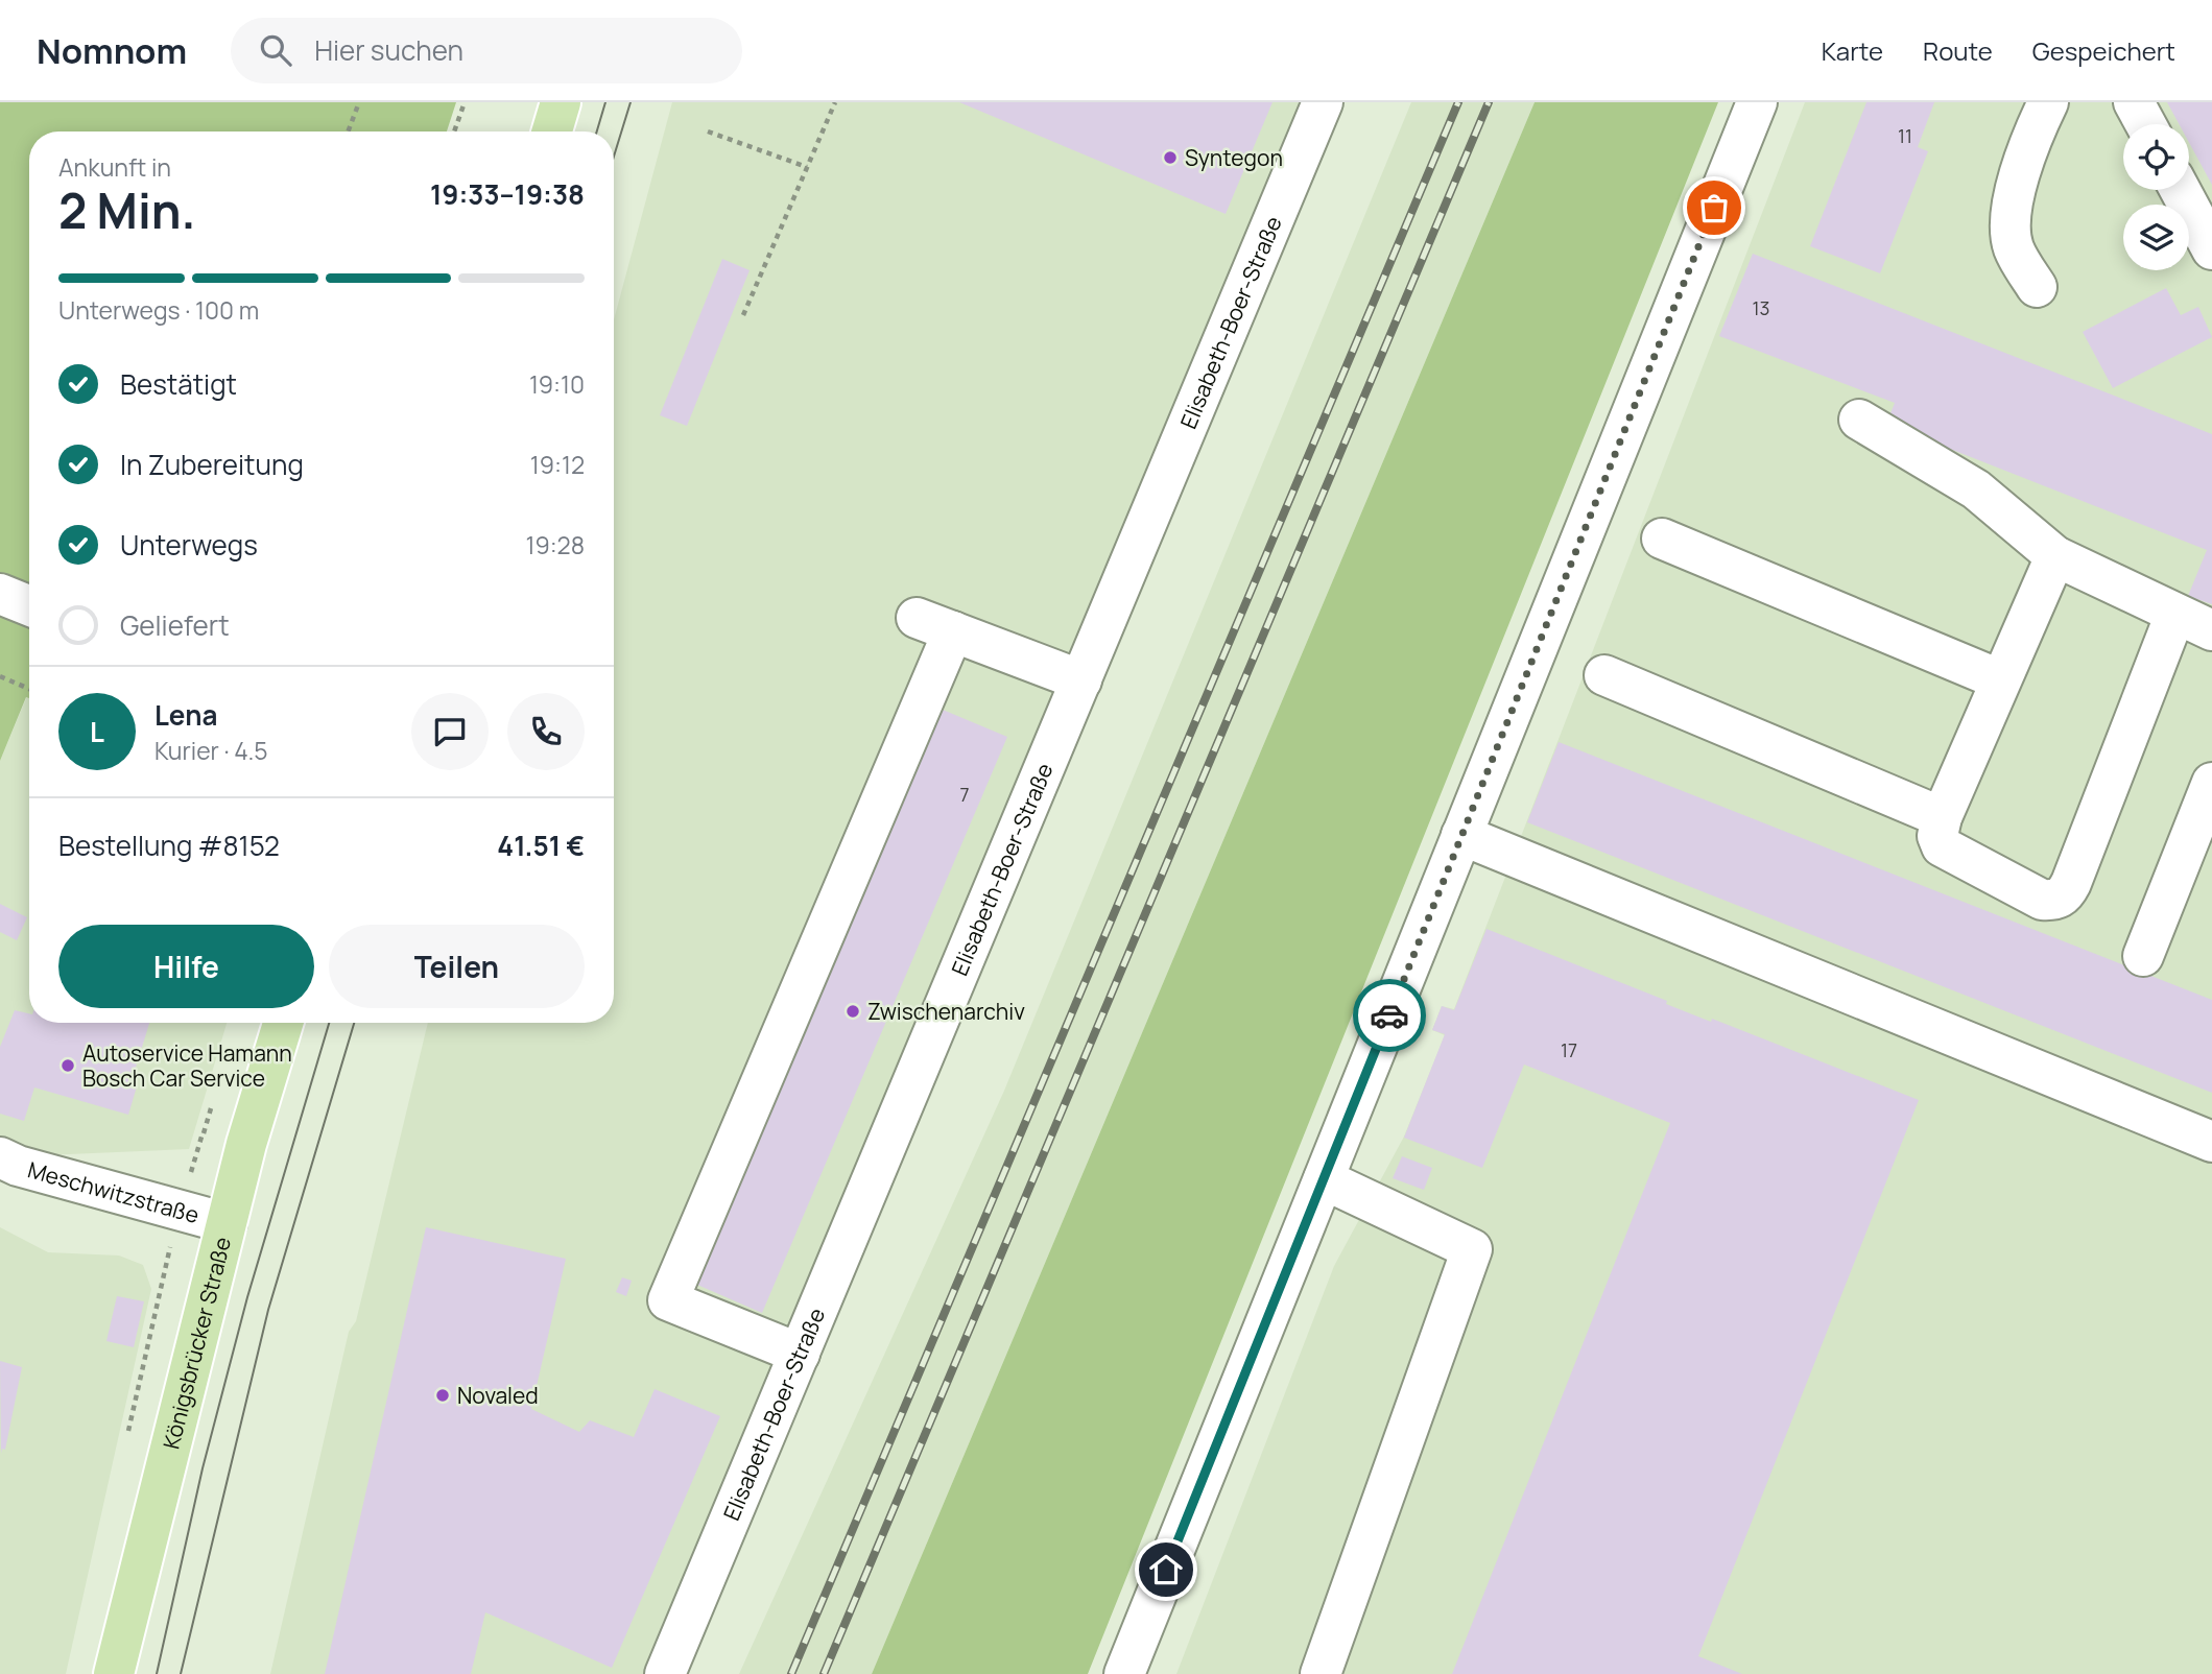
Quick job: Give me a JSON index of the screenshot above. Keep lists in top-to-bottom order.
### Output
{
  "streets": {
    "main road": ["Königsbrücker Straße"],
    "street": ["Elisabeth-Boer-Straße", "Meschwitzstraße"]
  },
  "crossings": [
    ["Meschwitzstraße", "Königsbrücker Straße"]
  ],
  "places": [
    "Syntegon",
    "Zwischenarchiv",
    "Autoservice Hamann Bosch Car Service",
    "Novaled"
  ],
  "house_numbers": [
    "11",
    "13",
    "7",
    "17"
  ],
  "page": {
    "header": "Nomnom",
    "search": "Hier suchen",
    "nav": ["Karte", "Route", "Gespeichert"],
    "heading": ["2 Min.", "Ankunft in", "19:33–19:38"],
    "panel": [
      "Lena",
      "Kurier · 4.5",
      "Bestellung #8152",
      "41.51 €"
    ],
    "bar": "Unterwegs · 100 m",
    "list": [
      ["Bestätigt", "19:10"],
      ["In Zubereitung", "19:12"],
      ["Unterwegs", "19:28"],
      "Geliefert"
    ],
    "round": "L",
    "buttons": ["Hilfe", "Teilen"]
  }
}
